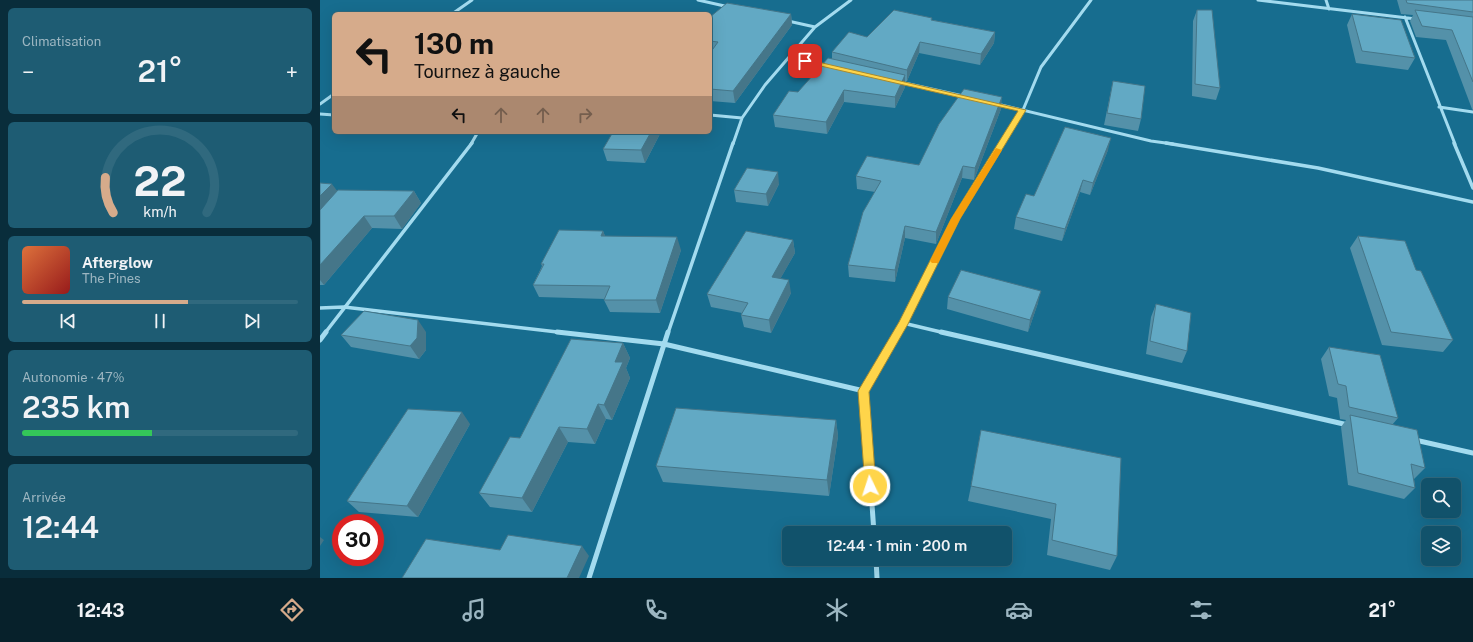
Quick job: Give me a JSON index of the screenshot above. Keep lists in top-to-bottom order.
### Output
{
  "page": {
    "tile": [
      "Climatisation",
      ["Autonomie · 47%", "235 km"],
      ["Arrivée", "12:44"]
    ],
    "turn": ["130 m", "Tournez à gauche"],
    "heat": ["−", "21°", "+"],
    "song": ["Afterglow", "The Pines"],
    "limit": "30",
    "trip": "12:44 · 1 min · 200 m",
    "tabs": ["12:43", "21°"],
    "gauge": ["22", "km/h"]
  }
}
